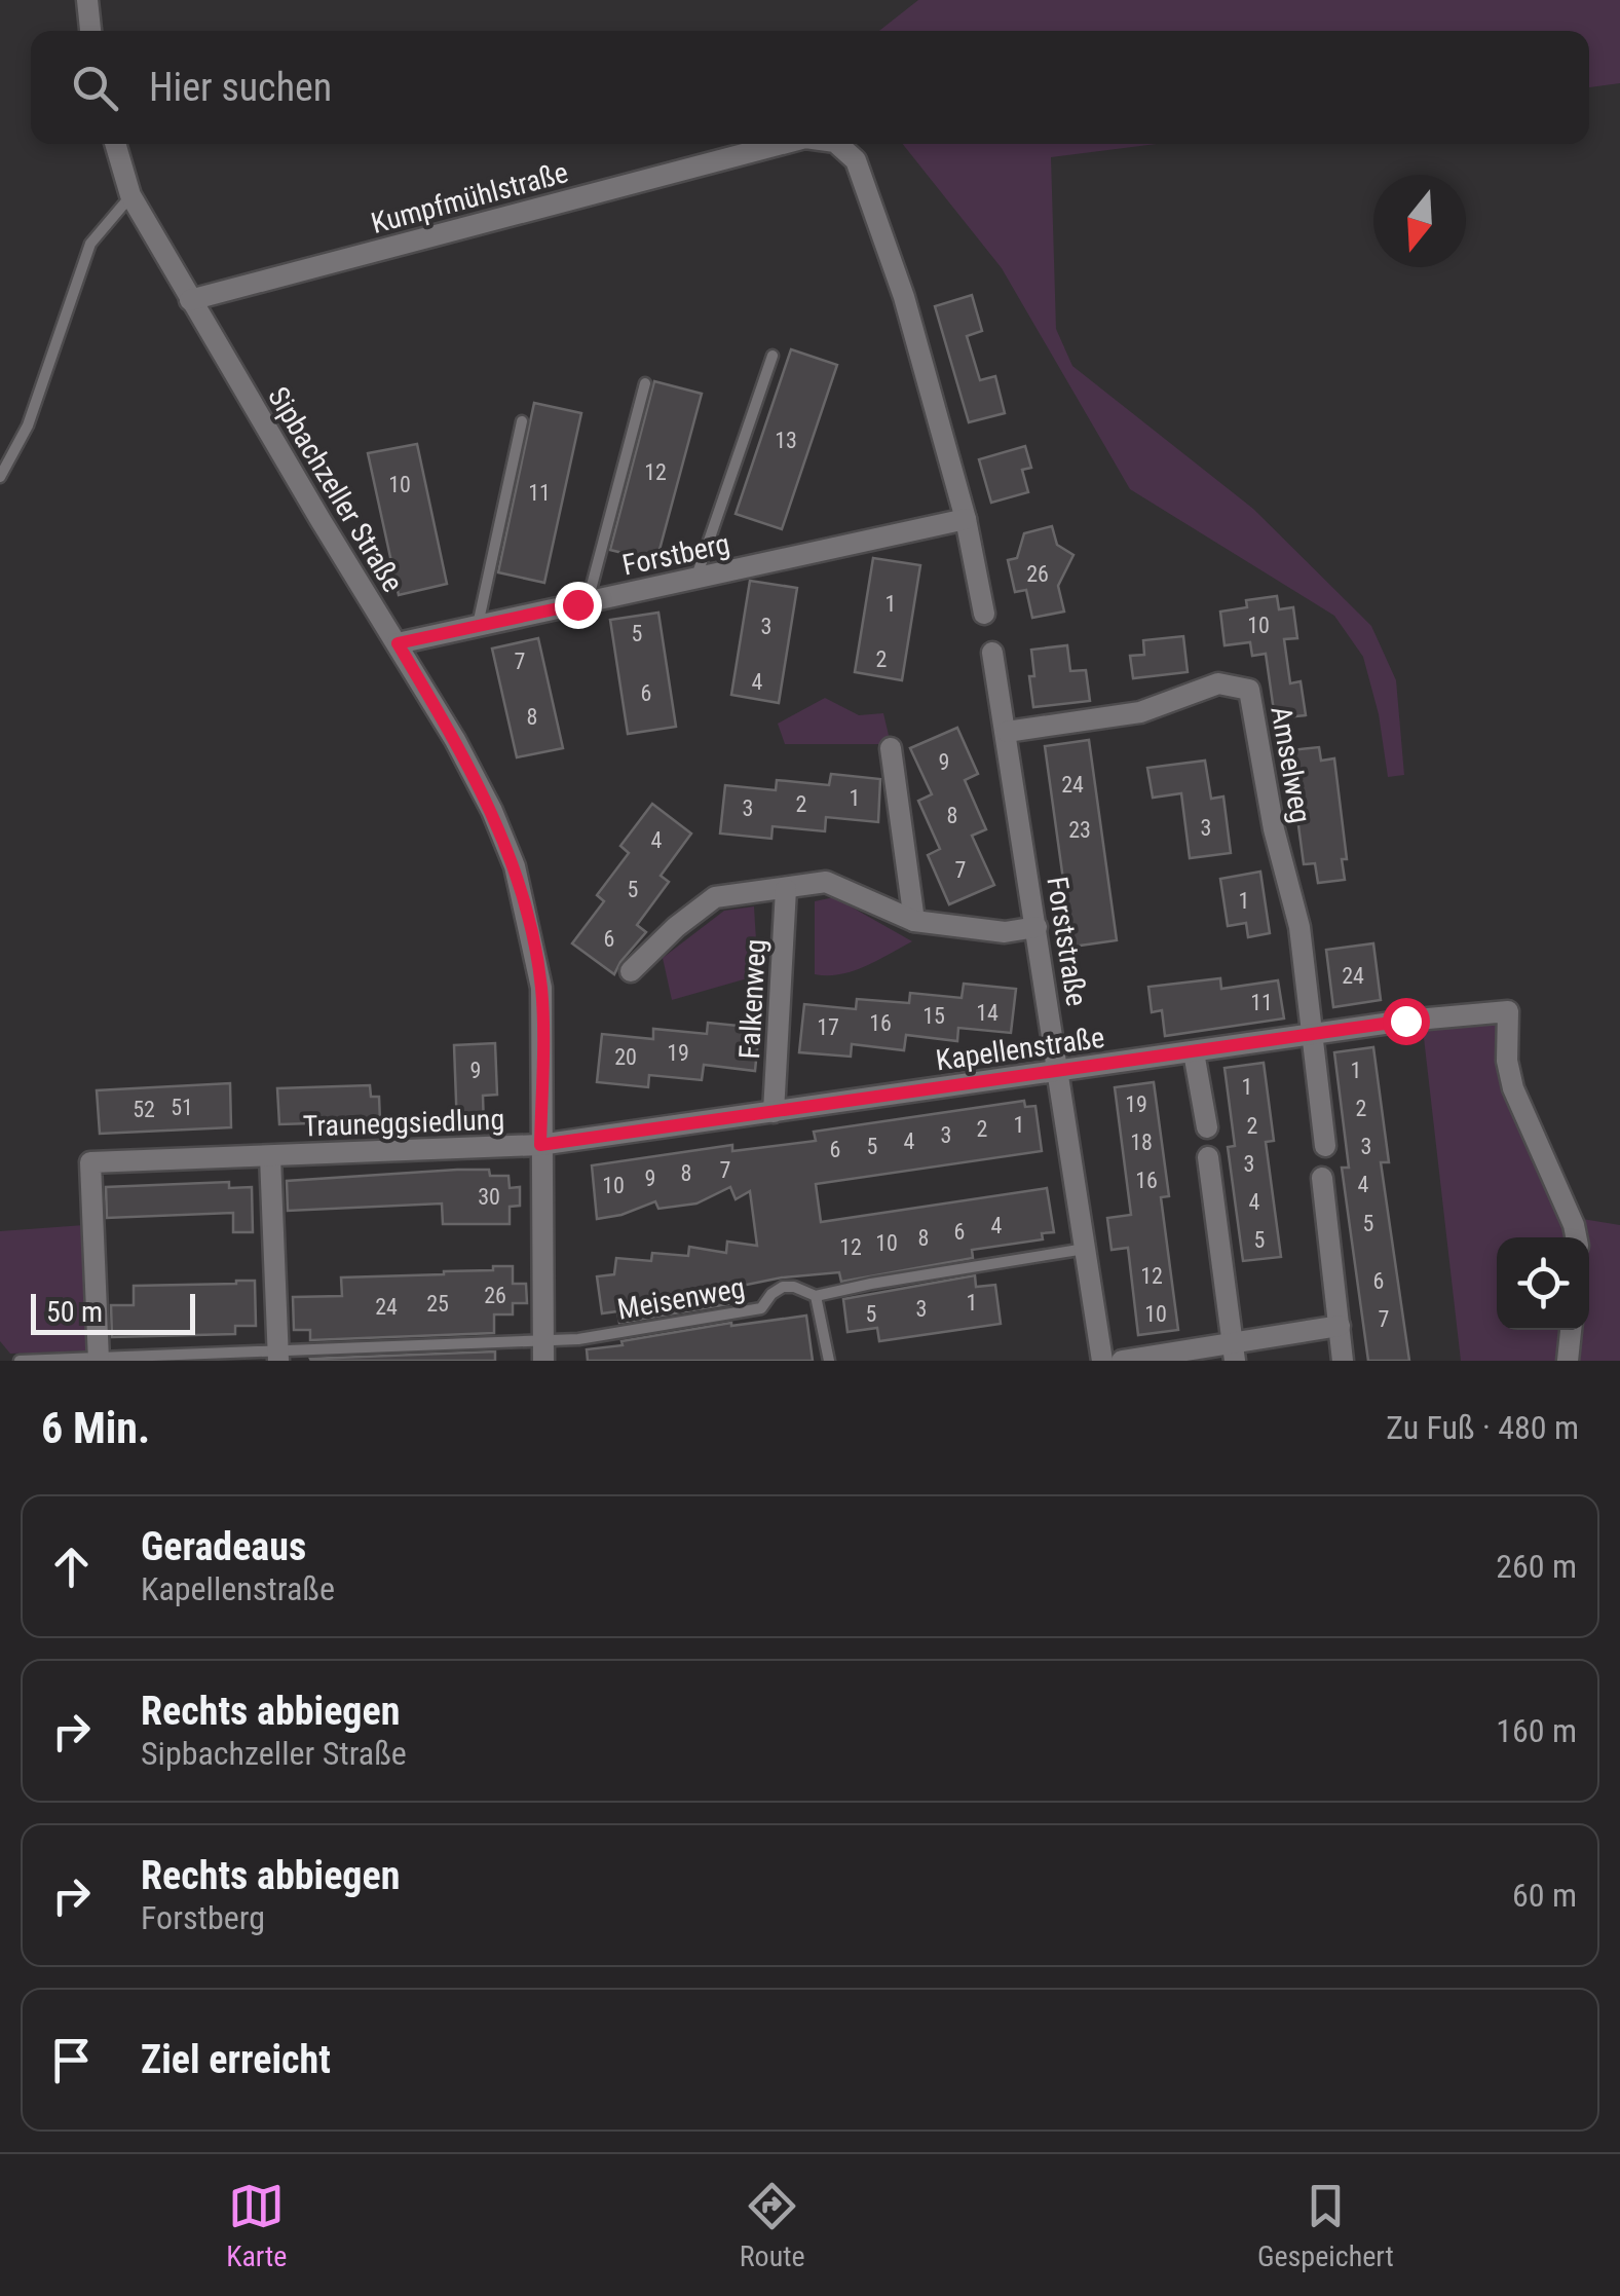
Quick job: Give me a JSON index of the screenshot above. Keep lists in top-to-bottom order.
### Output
{
  "streets": {
    "street": [
      "Kumpfmühlstraße",
      "Sipbachzeller Straße",
      "Forstberg",
      "Amselweg",
      "Forststraße",
      "Falkenweg",
      "Kapellenstraße",
      "Trauneggsiedlung"
    ],
    "lane": ["Meisenweg"]
  },
  "crossings": [
    ["Kumpfmühlstraße", "Sipbachzeller Straße"],
    ["Kumpfmühlstraße", "Forstberg"],
    ["Sipbachzeller Straße", "Forstberg"],
    ["Sipbachzeller Straße", "Kapellenstraße"],
    ["Sipbachzeller Straße", "Trauneggsiedlung"],
    ["Sipbachzeller Straße", "Meisenweg"],
    ["Amselweg", "Forststraße"],
    ["Amselweg", "Kapellenstraße"],
    ["Forststraße", "Kapellenstraße"],
    ["Forststraße", "Meisenweg"],
    ["Falkenweg", "Kapellenstraße"],
    ["Kapellenstraße", "Trauneggsiedlung"]
  ],
  "house_numbers": [
    "13",
    "12",
    "10",
    "11",
    "26",
    "1",
    "10",
    "3",
    "5",
    "2",
    "7",
    "4",
    "6",
    "8",
    "9",
    "24",
    "1",
    "2",
    "3",
    "8",
    "3",
    "23",
    "4",
    "7",
    "5",
    "1",
    "6",
    "24",
    "11",
    "14",
    "15",
    "16",
    "17",
    "19",
    "20",
    "9",
    "1",
    "1",
    "19",
    "51",
    "2",
    "52",
    "1",
    "2",
    "2",
    "3",
    "4",
    "18",
    "5",
    "3",
    "6",
    "3",
    "7",
    "8",
    "9",
    "16",
    "4",
    "10",
    "30",
    "4",
    "5",
    "4",
    "6",
    "8",
    "5",
    "10",
    "12",
    "12",
    "6",
    "26",
    "1",
    "25",
    "24",
    "3",
    "5",
    "10",
    "7"
  ],
  "scale_bar": "50 m",
  "north": "bottom",
  "page": {
    "search": "Hier suchen",
    "scale": "50 m",
    "heading": ["6 Min.", "Zu Fuß · 480 m"],
    "list": [
      ["Geradeaus", "Kapellenstraße", "260 m"],
      ["Rechts abbiegen", "Sipbachzeller Straße", "160 m"],
      ["Rechts abbiegen", "Forstberg", "60 m"],
      "Ziel erreicht"
    ],
    "nav": ["Karte", "Route", "Gespeichert"]
  }
}
